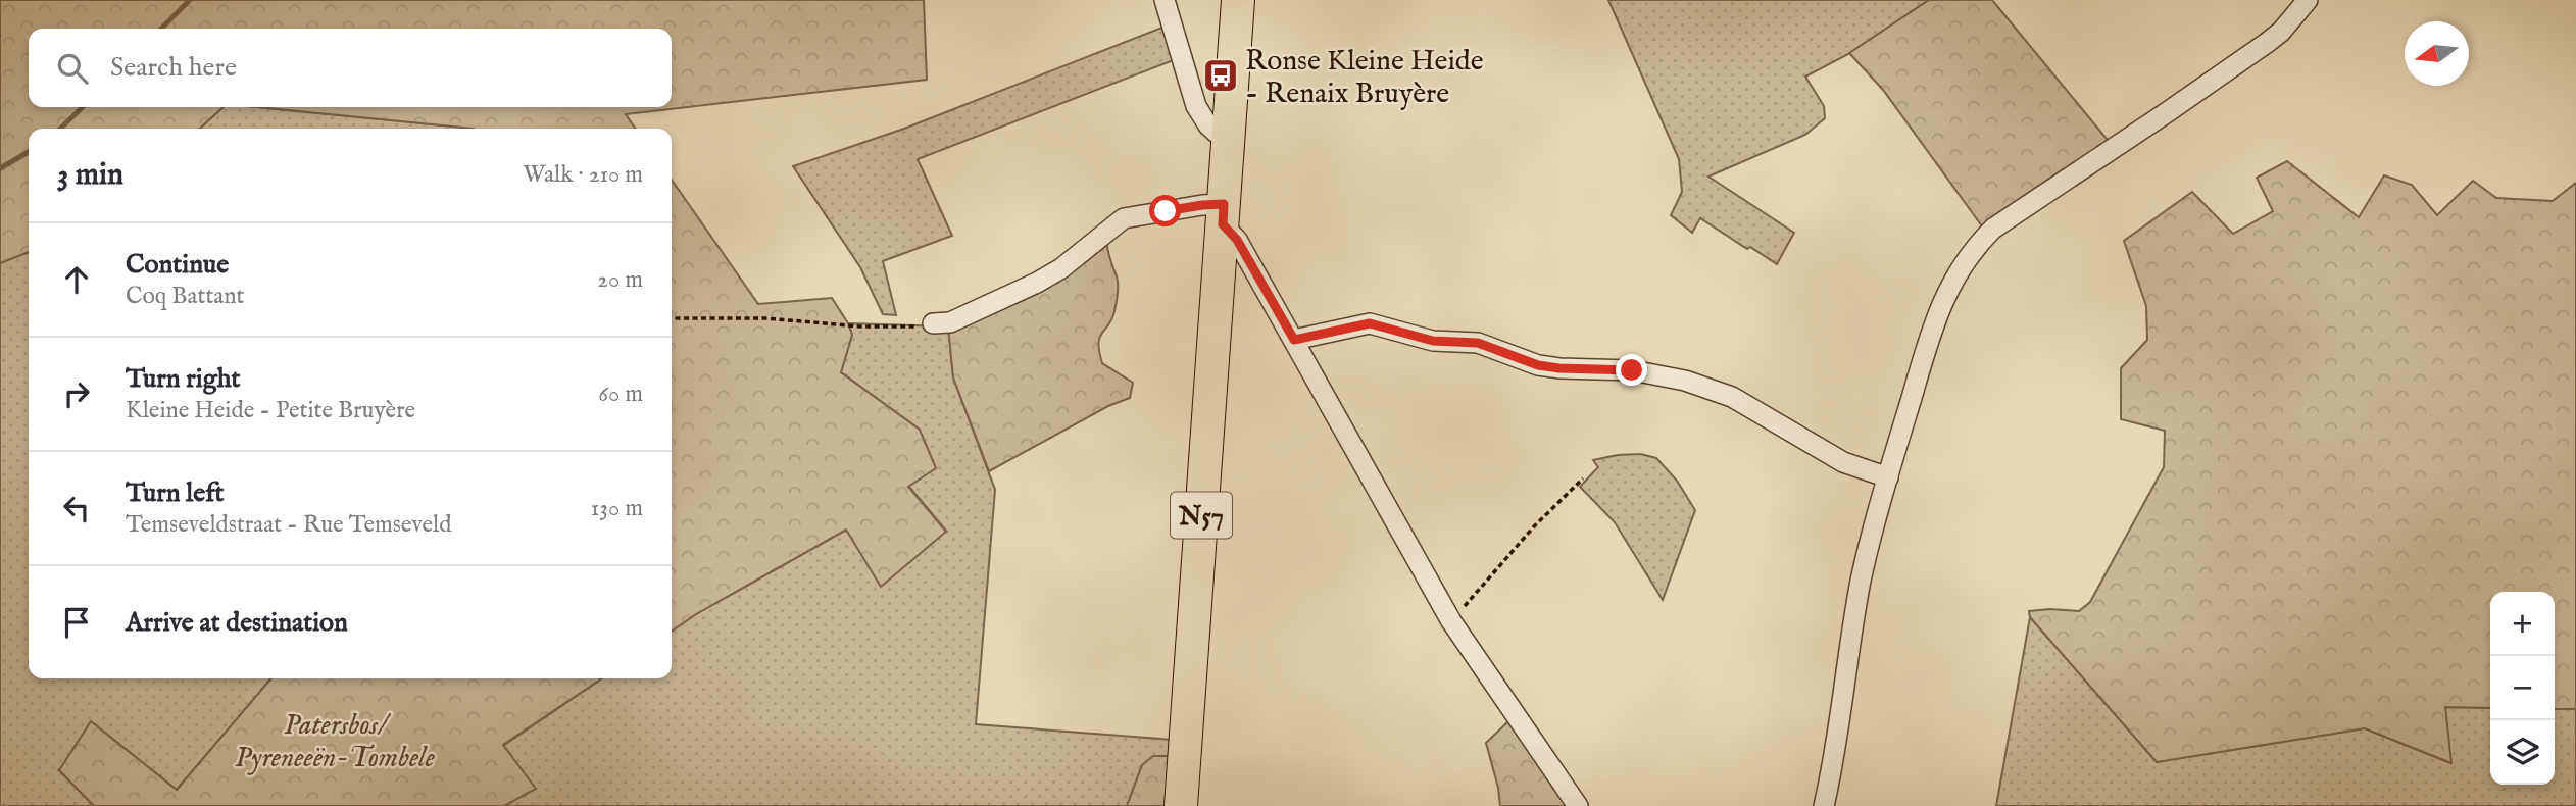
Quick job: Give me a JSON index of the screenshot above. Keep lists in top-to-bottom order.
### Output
{
  "streets": {
    "main road": ["N57"]
  },
  "parks": ["Patersbos/ Pyreneeën-Tombele"],
  "places": {
    "bus stop": ["Ronse Kleine Heide - Renaix Bruyère"]
  },
  "north": "left",
  "page": {
    "search": "Search here",
    "heading": ["3 min", "Walk · 210 m"],
    "list": [
      ["Continue", "Coq Battant", "20 m"],
      ["Turn right", "Kleine Heide - Petite Bruyère", "60 m"],
      ["Turn left", "Temseveldstraat - Rue Temseveld", "130 m"],
      "Arrive at destination"
    ],
    "map_buttons": ["+", "−"]
  }
}
